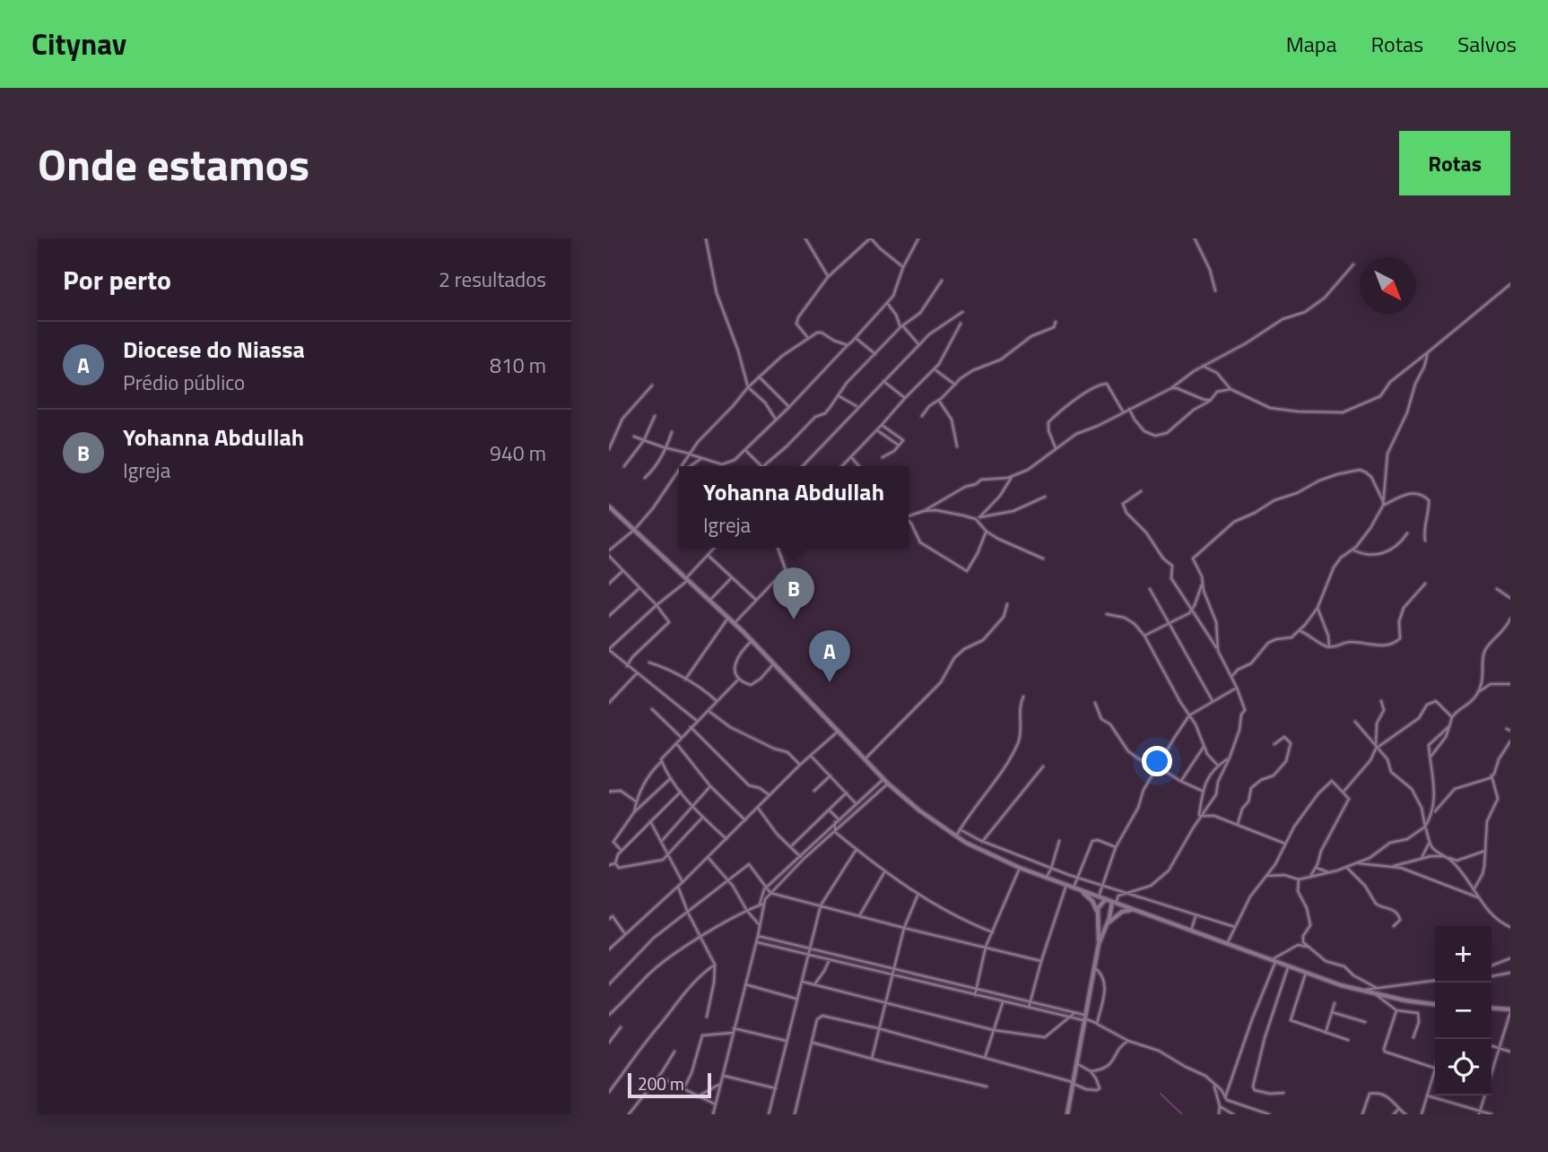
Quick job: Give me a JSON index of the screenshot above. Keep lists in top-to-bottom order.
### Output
{
  "scale_bar": "200 m",
  "north": "bottom right",
  "page": {
    "header": "Citynav",
    "nav": ["Mapa", "Rotas", "Salvos"],
    "title": "Onde estamos",
    "buttons": "Rotas",
    "heading": ["Por perto", "2 resultados"],
    "list": [
      {
        "mark": "A",
        "name": "Diocese do Niassa",
        "note": "Prédio público",
        "value": "810 m"
      },
      {
        "mark": "B",
        "name": "Yohanna Abdullah",
        "note": "Igreja",
        "value": "940 m"
      }
    ],
    "popup": ["Yohanna Abdullah", "Igreja"],
    "pins": ["B", "A"],
    "map_buttons": ["+", "−"],
    "scale": "200 m"
  }
}
